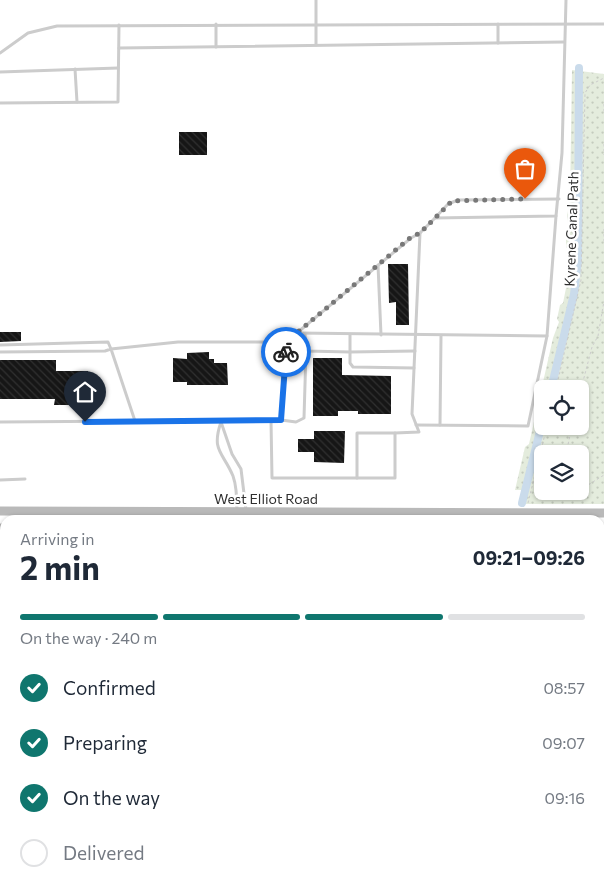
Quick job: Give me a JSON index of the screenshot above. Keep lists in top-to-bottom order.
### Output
{
  "streets": {
    "main road": ["West Elliot Road"],
    "path": ["Kyrene Canal Path"]
  },
  "page": {
    "heading": ["2 min", "Arriving in", "09:21–09:26"],
    "bar": "On the way · 240 m",
    "list": [
      ["Confirmed", "08:57"],
      ["Preparing", "09:07"],
      ["On the way", "09:16"],
      "Delivered"
    ]
  }
}
